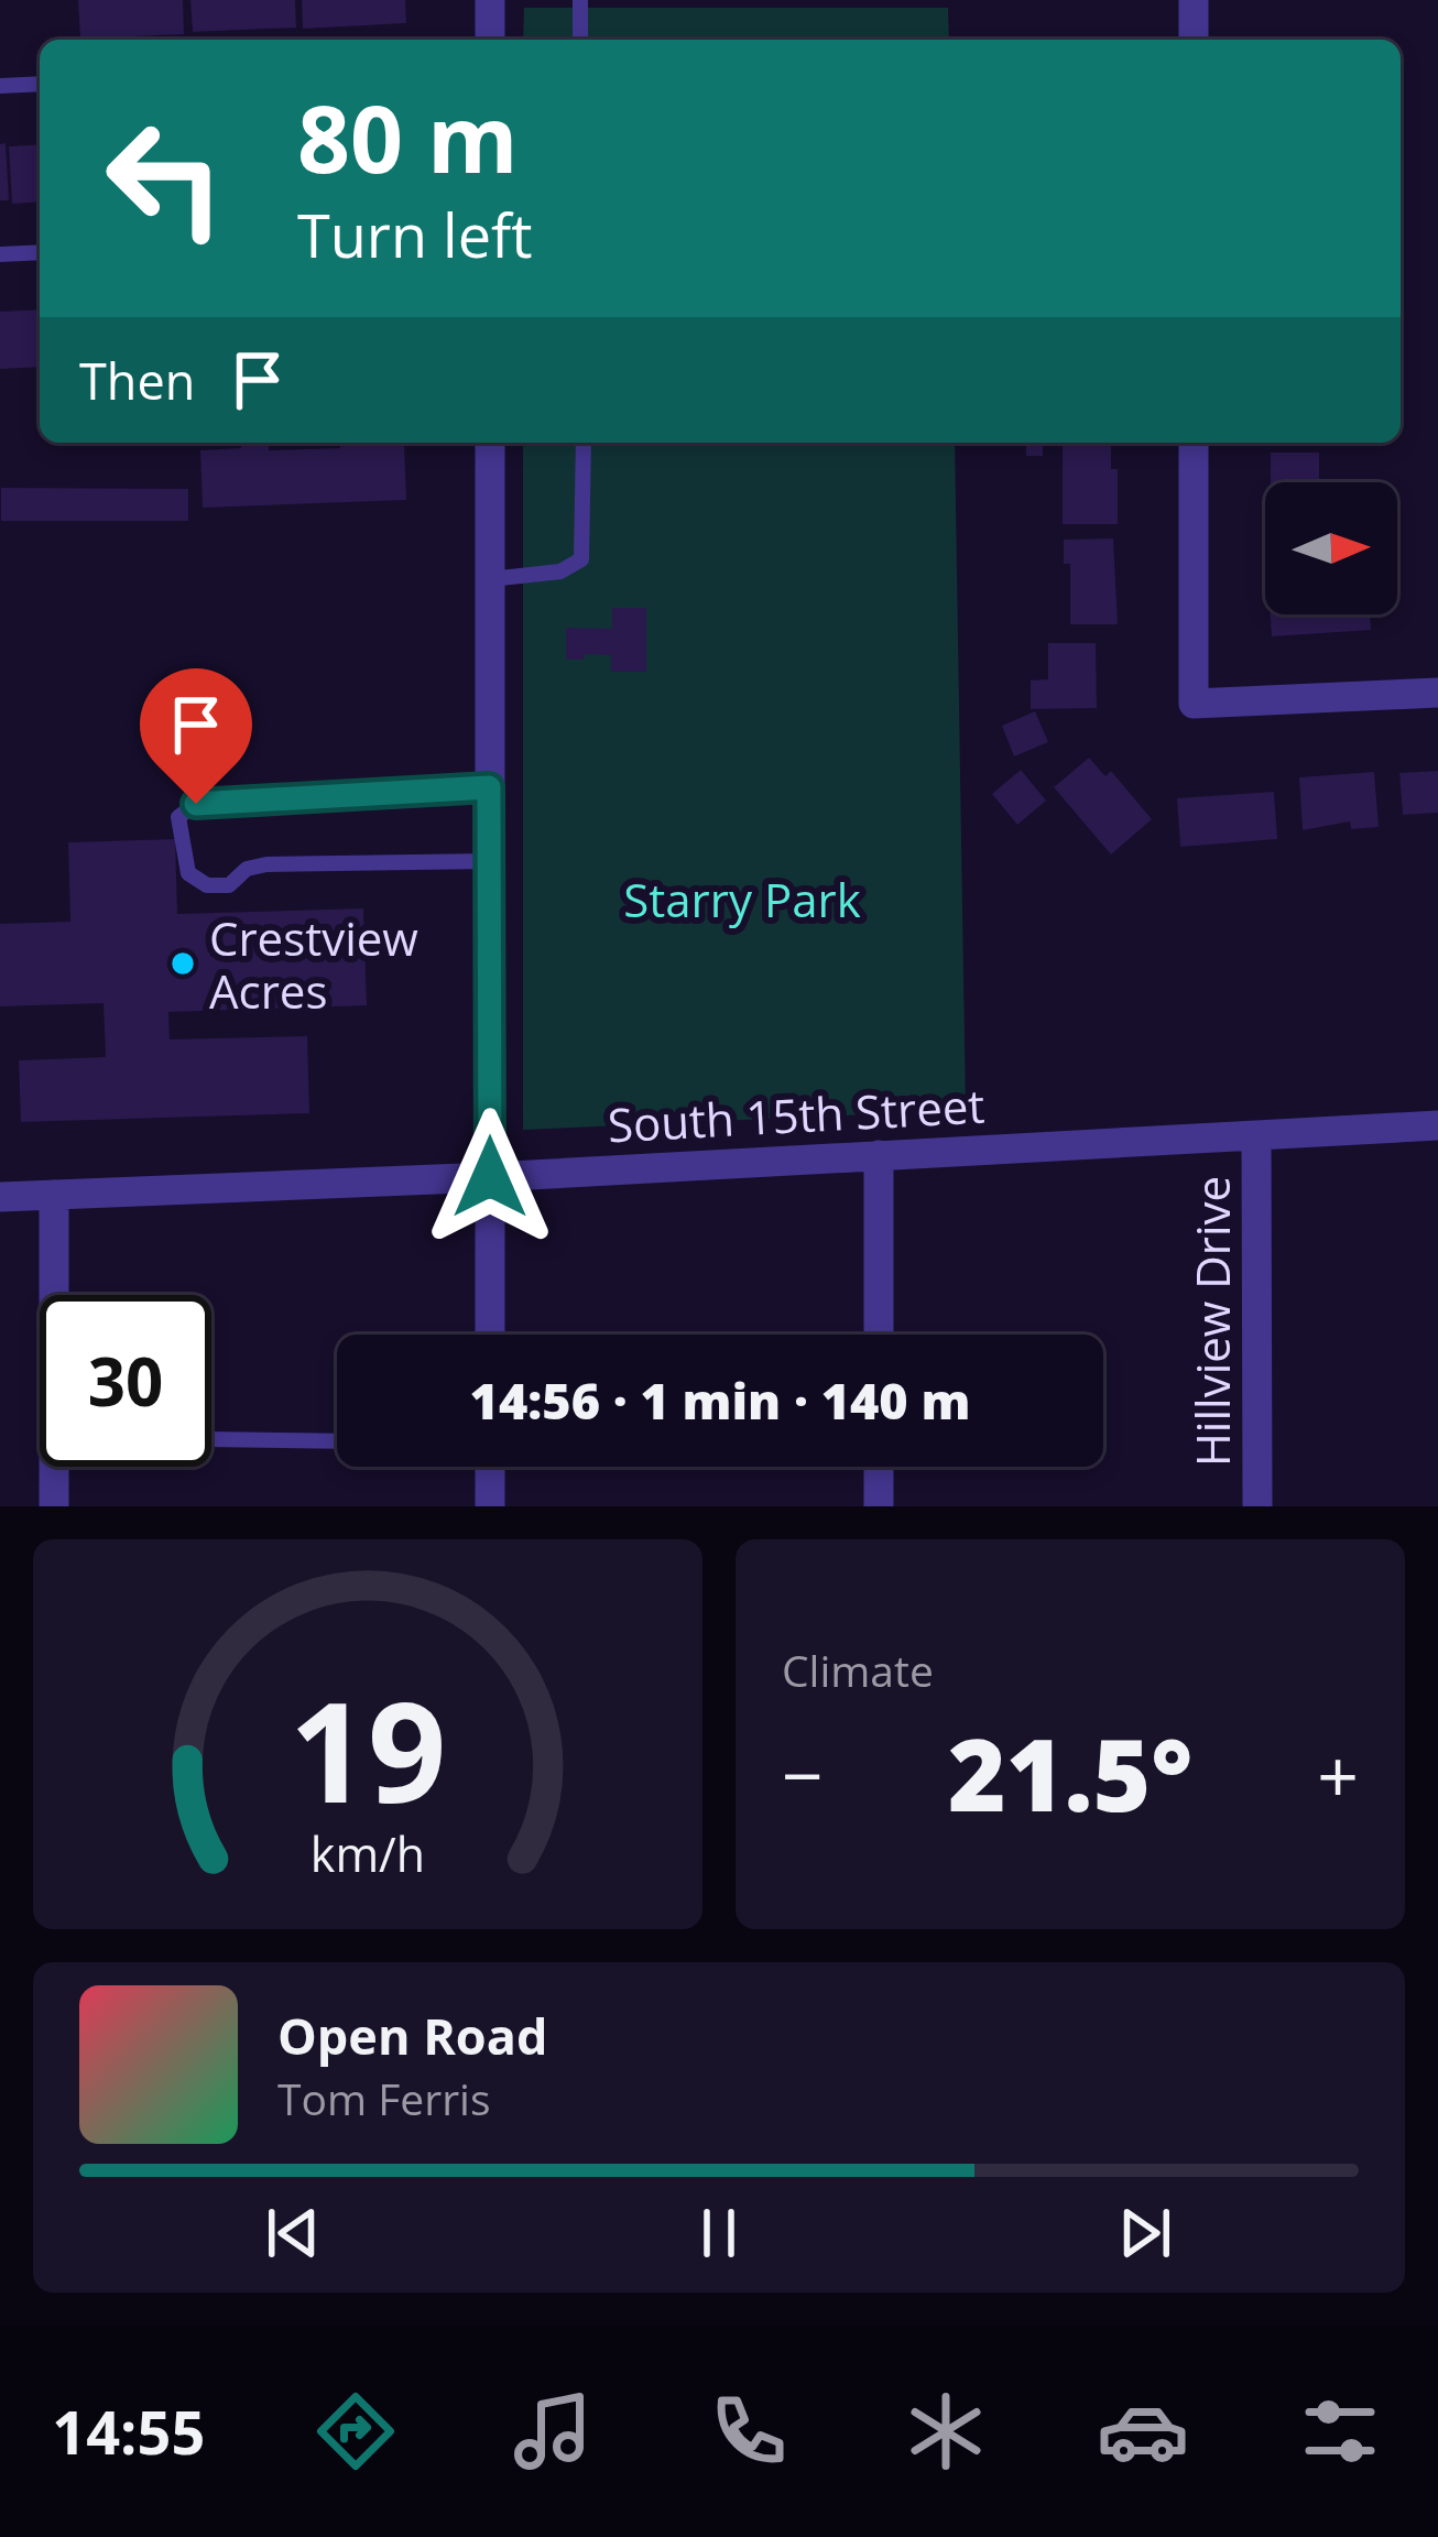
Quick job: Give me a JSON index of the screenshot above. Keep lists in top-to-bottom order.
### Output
{
  "streets": {
    "street": ["South 15th Street", "Hillview Drive"]
  },
  "crossings": [
    ["South 15th Street", "Hillview Drive"]
  ],
  "parks": ["Starry Park"],
  "places": ["Crestview Acres"],
  "north": "right",
  "page": {
    "turn": ["80 m", "Turn left"],
    "then": "Then",
    "limit": "30",
    "trip": "14:56 · 1 min · 140 m",
    "tile": "Climate",
    "heat": ["−", "21.5°", "+"],
    "song": ["Open Road", "Tom Ferris"],
    "tabs": "14:55",
    "gauge": ["19", "km/h"]
  }
}
